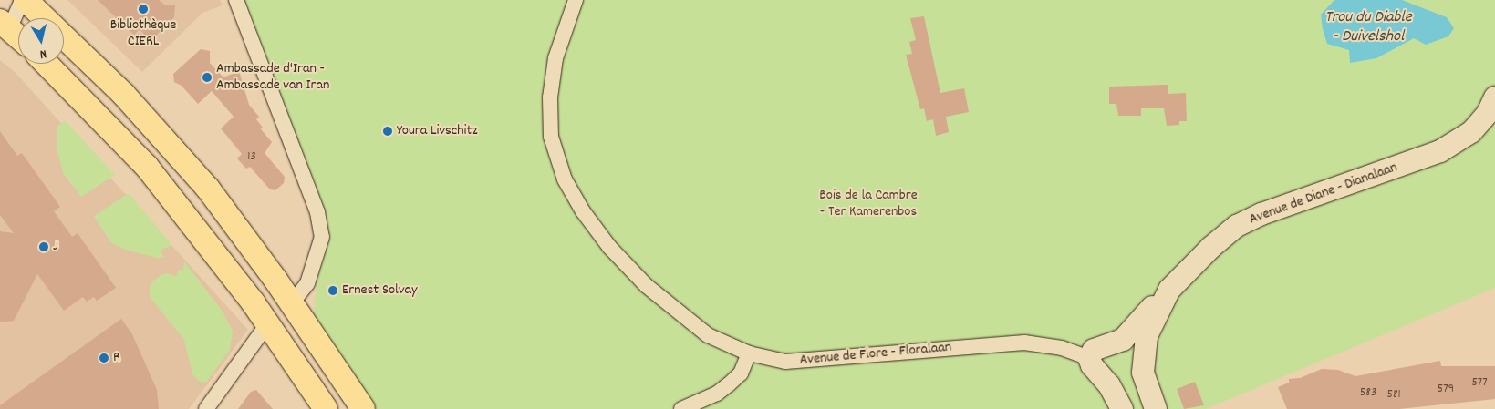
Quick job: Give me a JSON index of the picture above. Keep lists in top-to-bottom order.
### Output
{
  "streets": {
    "street": ["Avenue de Diane - Dianalaan", "Avenue de Flore - Floralaan"]
  },
  "water": ["Trou du Diable - Duivelshol"],
  "parks": ["Bois de la Cambre - Ter Kamerenbos"],
  "places": [
    "Bibliothèque CIERL",
    "Ambassade d'Iran - Ambassade van Iran",
    "Youra Livschitz",
    "J",
    "Ernest Solvay",
    "R"
  ],
  "house_numbers": [
    "13",
    "577",
    "579",
    "583",
    "581"
  ],
  "north": "bottom"
}
